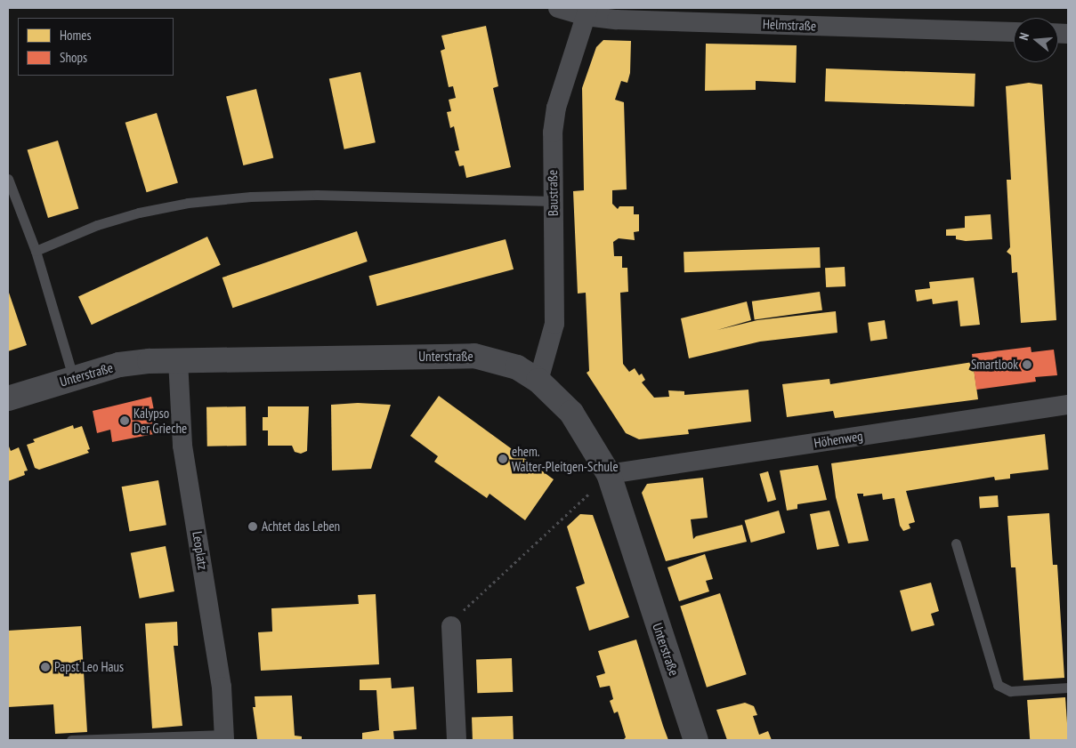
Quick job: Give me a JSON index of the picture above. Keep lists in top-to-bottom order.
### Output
{
  "streets": {
    "street": [
      "Helmstraße",
      "Baustraße",
      "Unterstraße",
      "Höhenweg",
      "Leoplatz"
    ]
  },
  "crossings": [
    ["Helmstraße", "Baustraße"],
    ["Baustraße", "Unterstraße"],
    ["Unterstraße", "Höhenweg"],
    ["Unterstraße", "Leoplatz"]
  ],
  "places": [
    "Smartlook",
    "Kalypso Der Grieche",
    "ehem. Walter-Pleitgen-Schule",
    "Achtet das Leben",
    "Papst Leo Haus"
  ],
  "legend": ["Homes", "Shops"],
  "north": "left"
}
